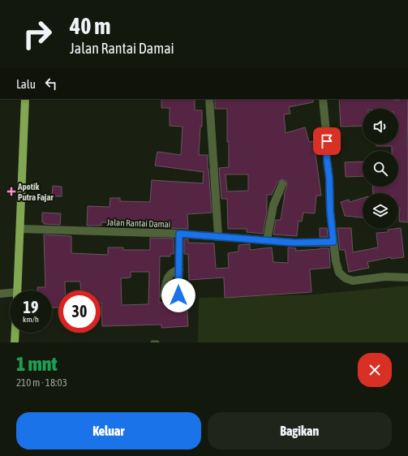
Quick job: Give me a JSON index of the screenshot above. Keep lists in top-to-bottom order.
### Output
{
  "streets": {
    "street": ["Jalan Rantai Damai"]
  },
  "places": {
    "health": ["Apotik Putra Fajar"]
  },
  "page": {
    "turn": ["40 m", "Jalan Rantai Damai"],
    "then": "Lalu",
    "speed": "19 km/h",
    "limit": "30",
    "heading": ["1 mnt", "210 m · 18:03"],
    "buttons": ["Keluar", "Bagikan"]
  }
}
